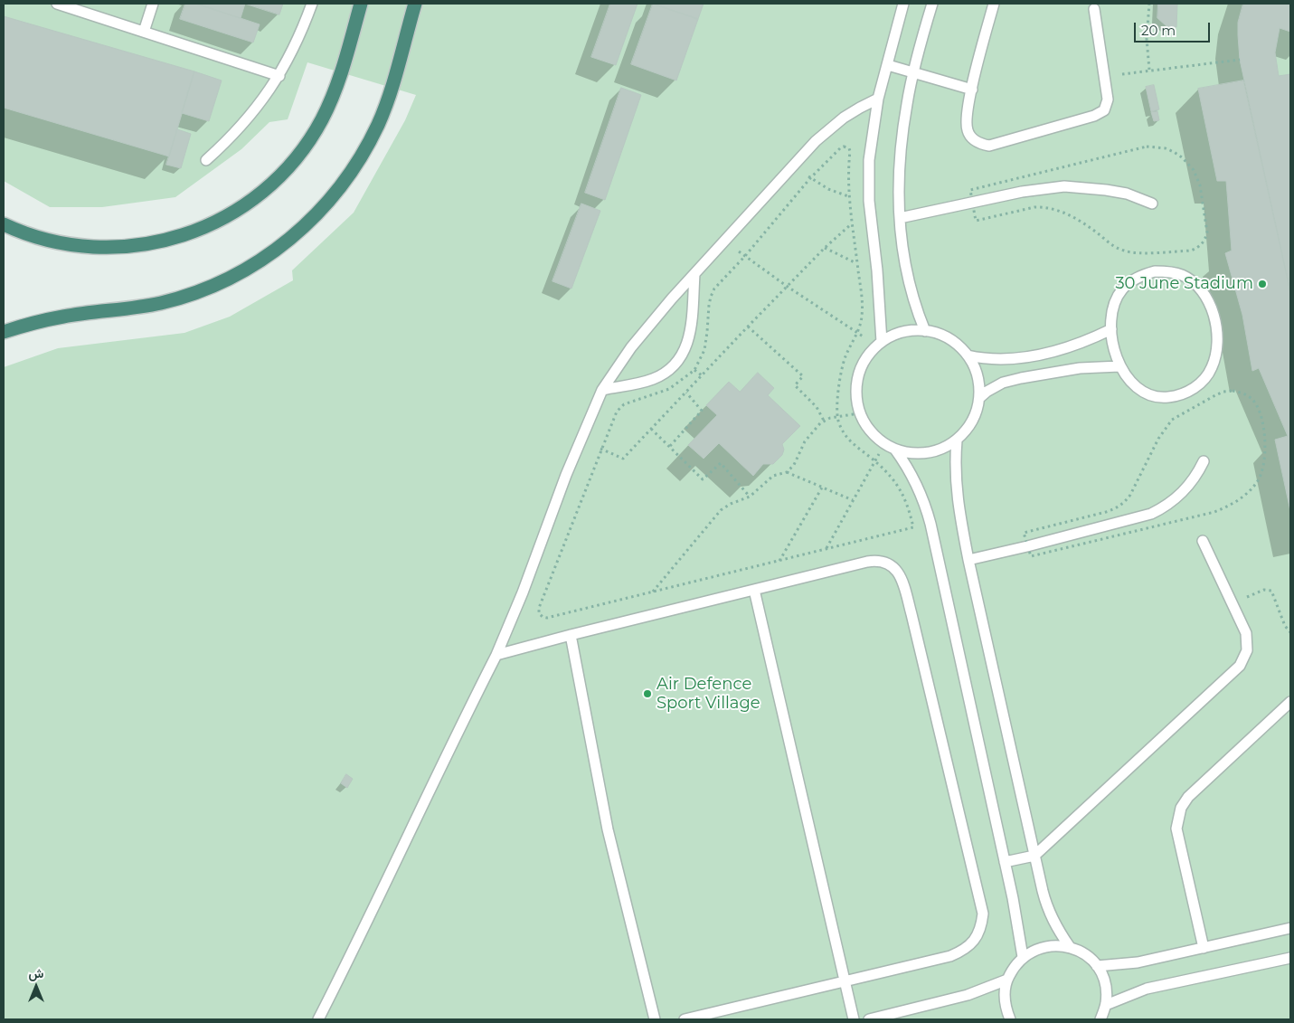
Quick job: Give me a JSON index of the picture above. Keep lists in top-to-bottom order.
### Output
{
  "places": ["30 June Stadium", "Air Defence Sport Village"],
  "scale_bar": "20 m",
  "north": "top"
}
